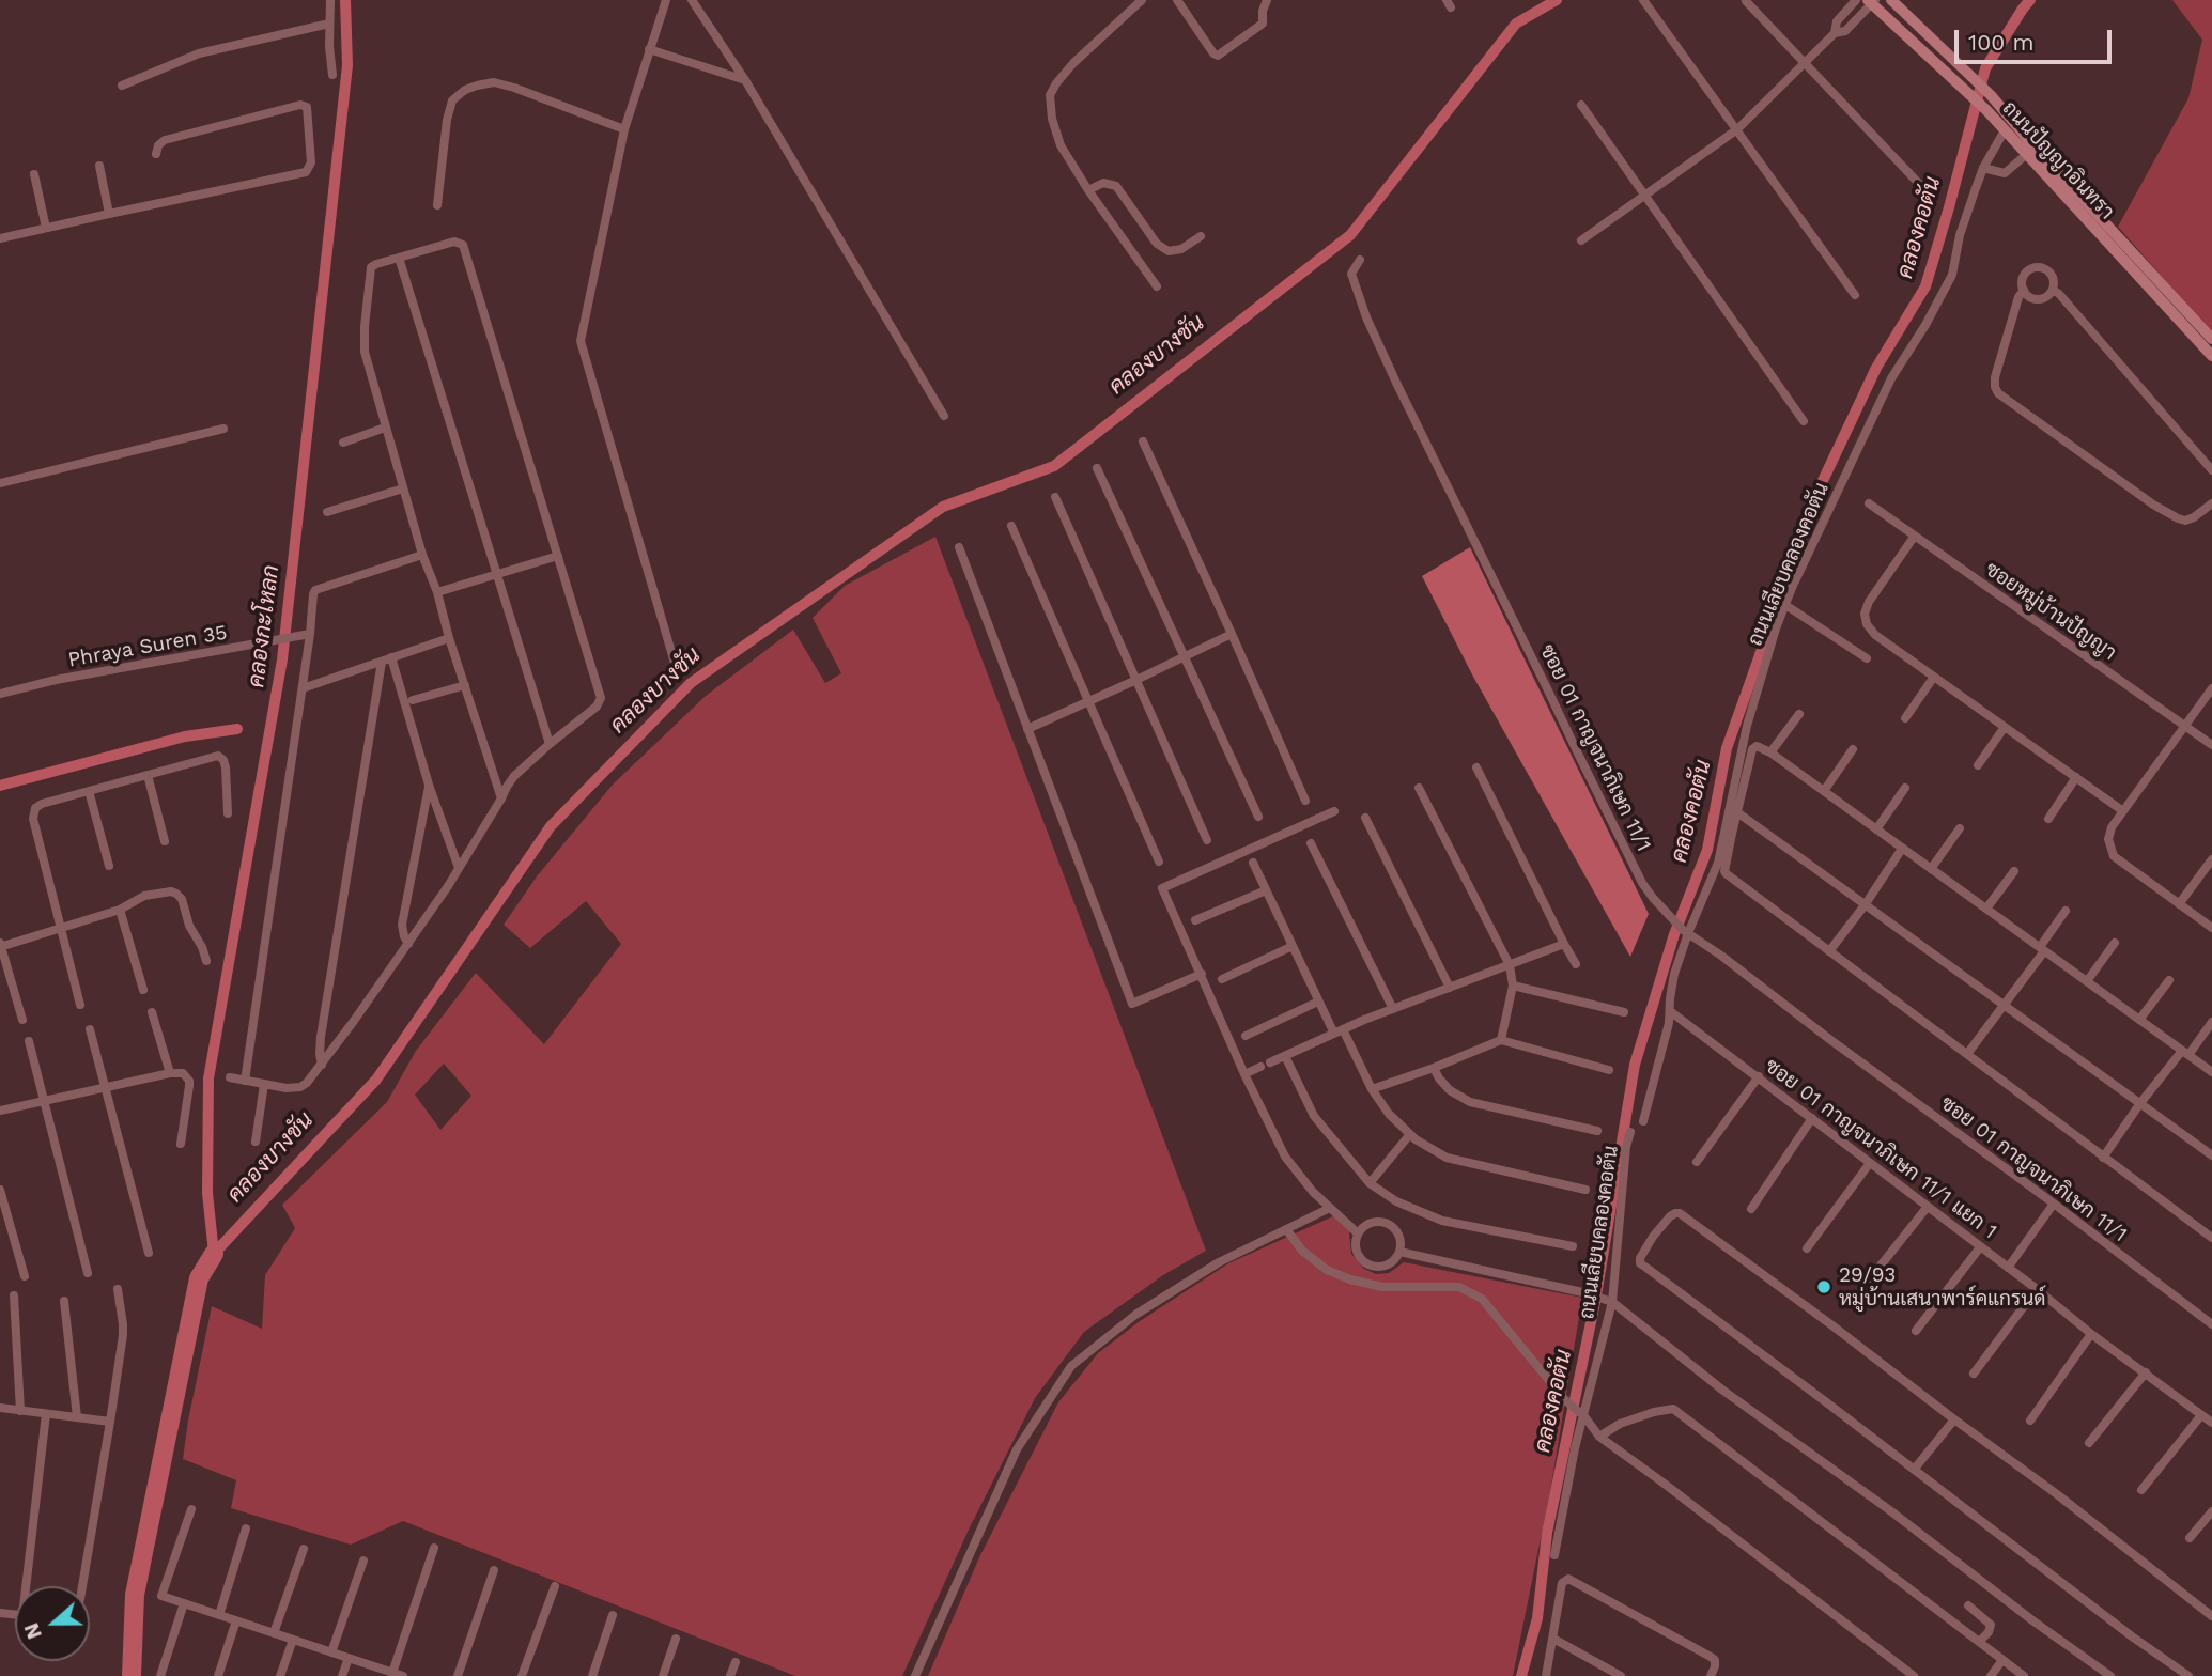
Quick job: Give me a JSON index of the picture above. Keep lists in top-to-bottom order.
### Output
{
  "streets": {
    "main road": ["ถนนปัญญาอินทรา"],
    "street": [
      "ถนนเลียบคลองคอตัน",
      "ซอยหมู่บ้านปัญญา",
      "Phraya Suren 35",
      "ซอย 01 กาญจนาภิเษก 11/1",
      "ซอย 01 กาญจนาภิเษก 11/1 แยก 1"
    ]
  },
  "crossings": [
    ["ถนนปัญญาอินทรา", "ถนนเลียบคลองคอตัน"],
    ["ถนนเลียบคลองคอตัน", "ซอย 01 กาญจนาภิเษก 11/1"],
    ["ถนนเลียบคลองคอตัน", "ซอย 01 กาญจนาภิเษก 11/1 แยก 1"]
  ],
  "water": ["คลองคอตัน", "คลองบางชัน", "คลองกะโหลก"],
  "places": ["29/93 หมู่บ้านเสนาพาร์คแกรนด์"],
  "scale_bar": "100 m",
  "north": "left"
}
